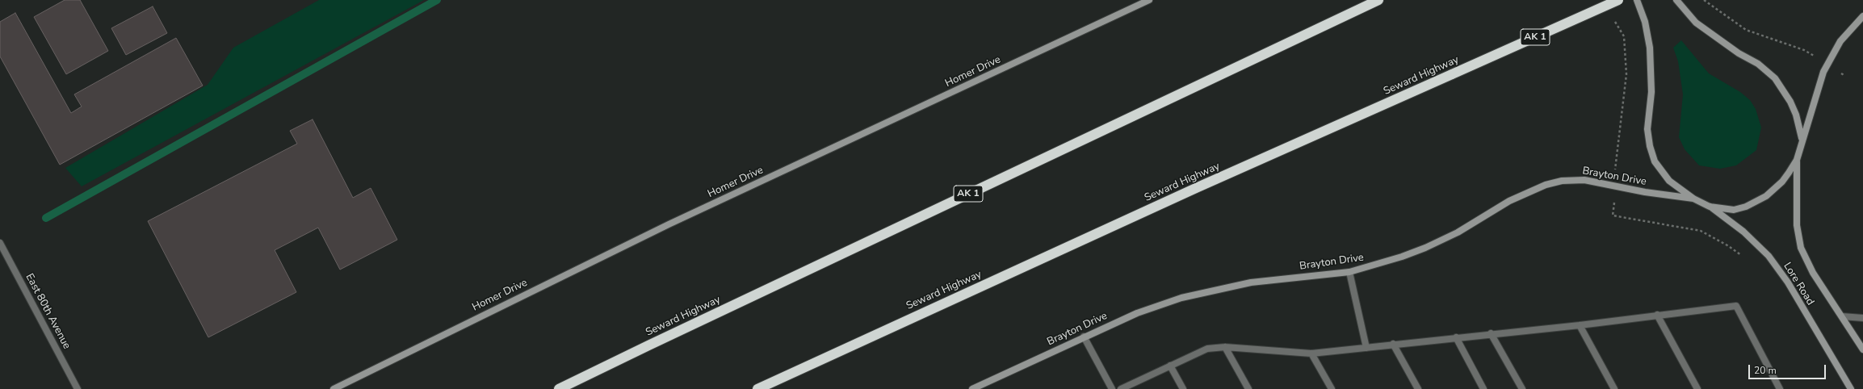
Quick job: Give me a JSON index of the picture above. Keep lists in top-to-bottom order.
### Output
{
  "streets": {
    "highway": ["AK 1", "Seward Highway"],
    "street": [
      "Homer Drive",
      "Brayton Drive",
      "Lore Road",
      "East 80th Avenue"
    ]
  },
  "scale_bar": "20 m"
}
